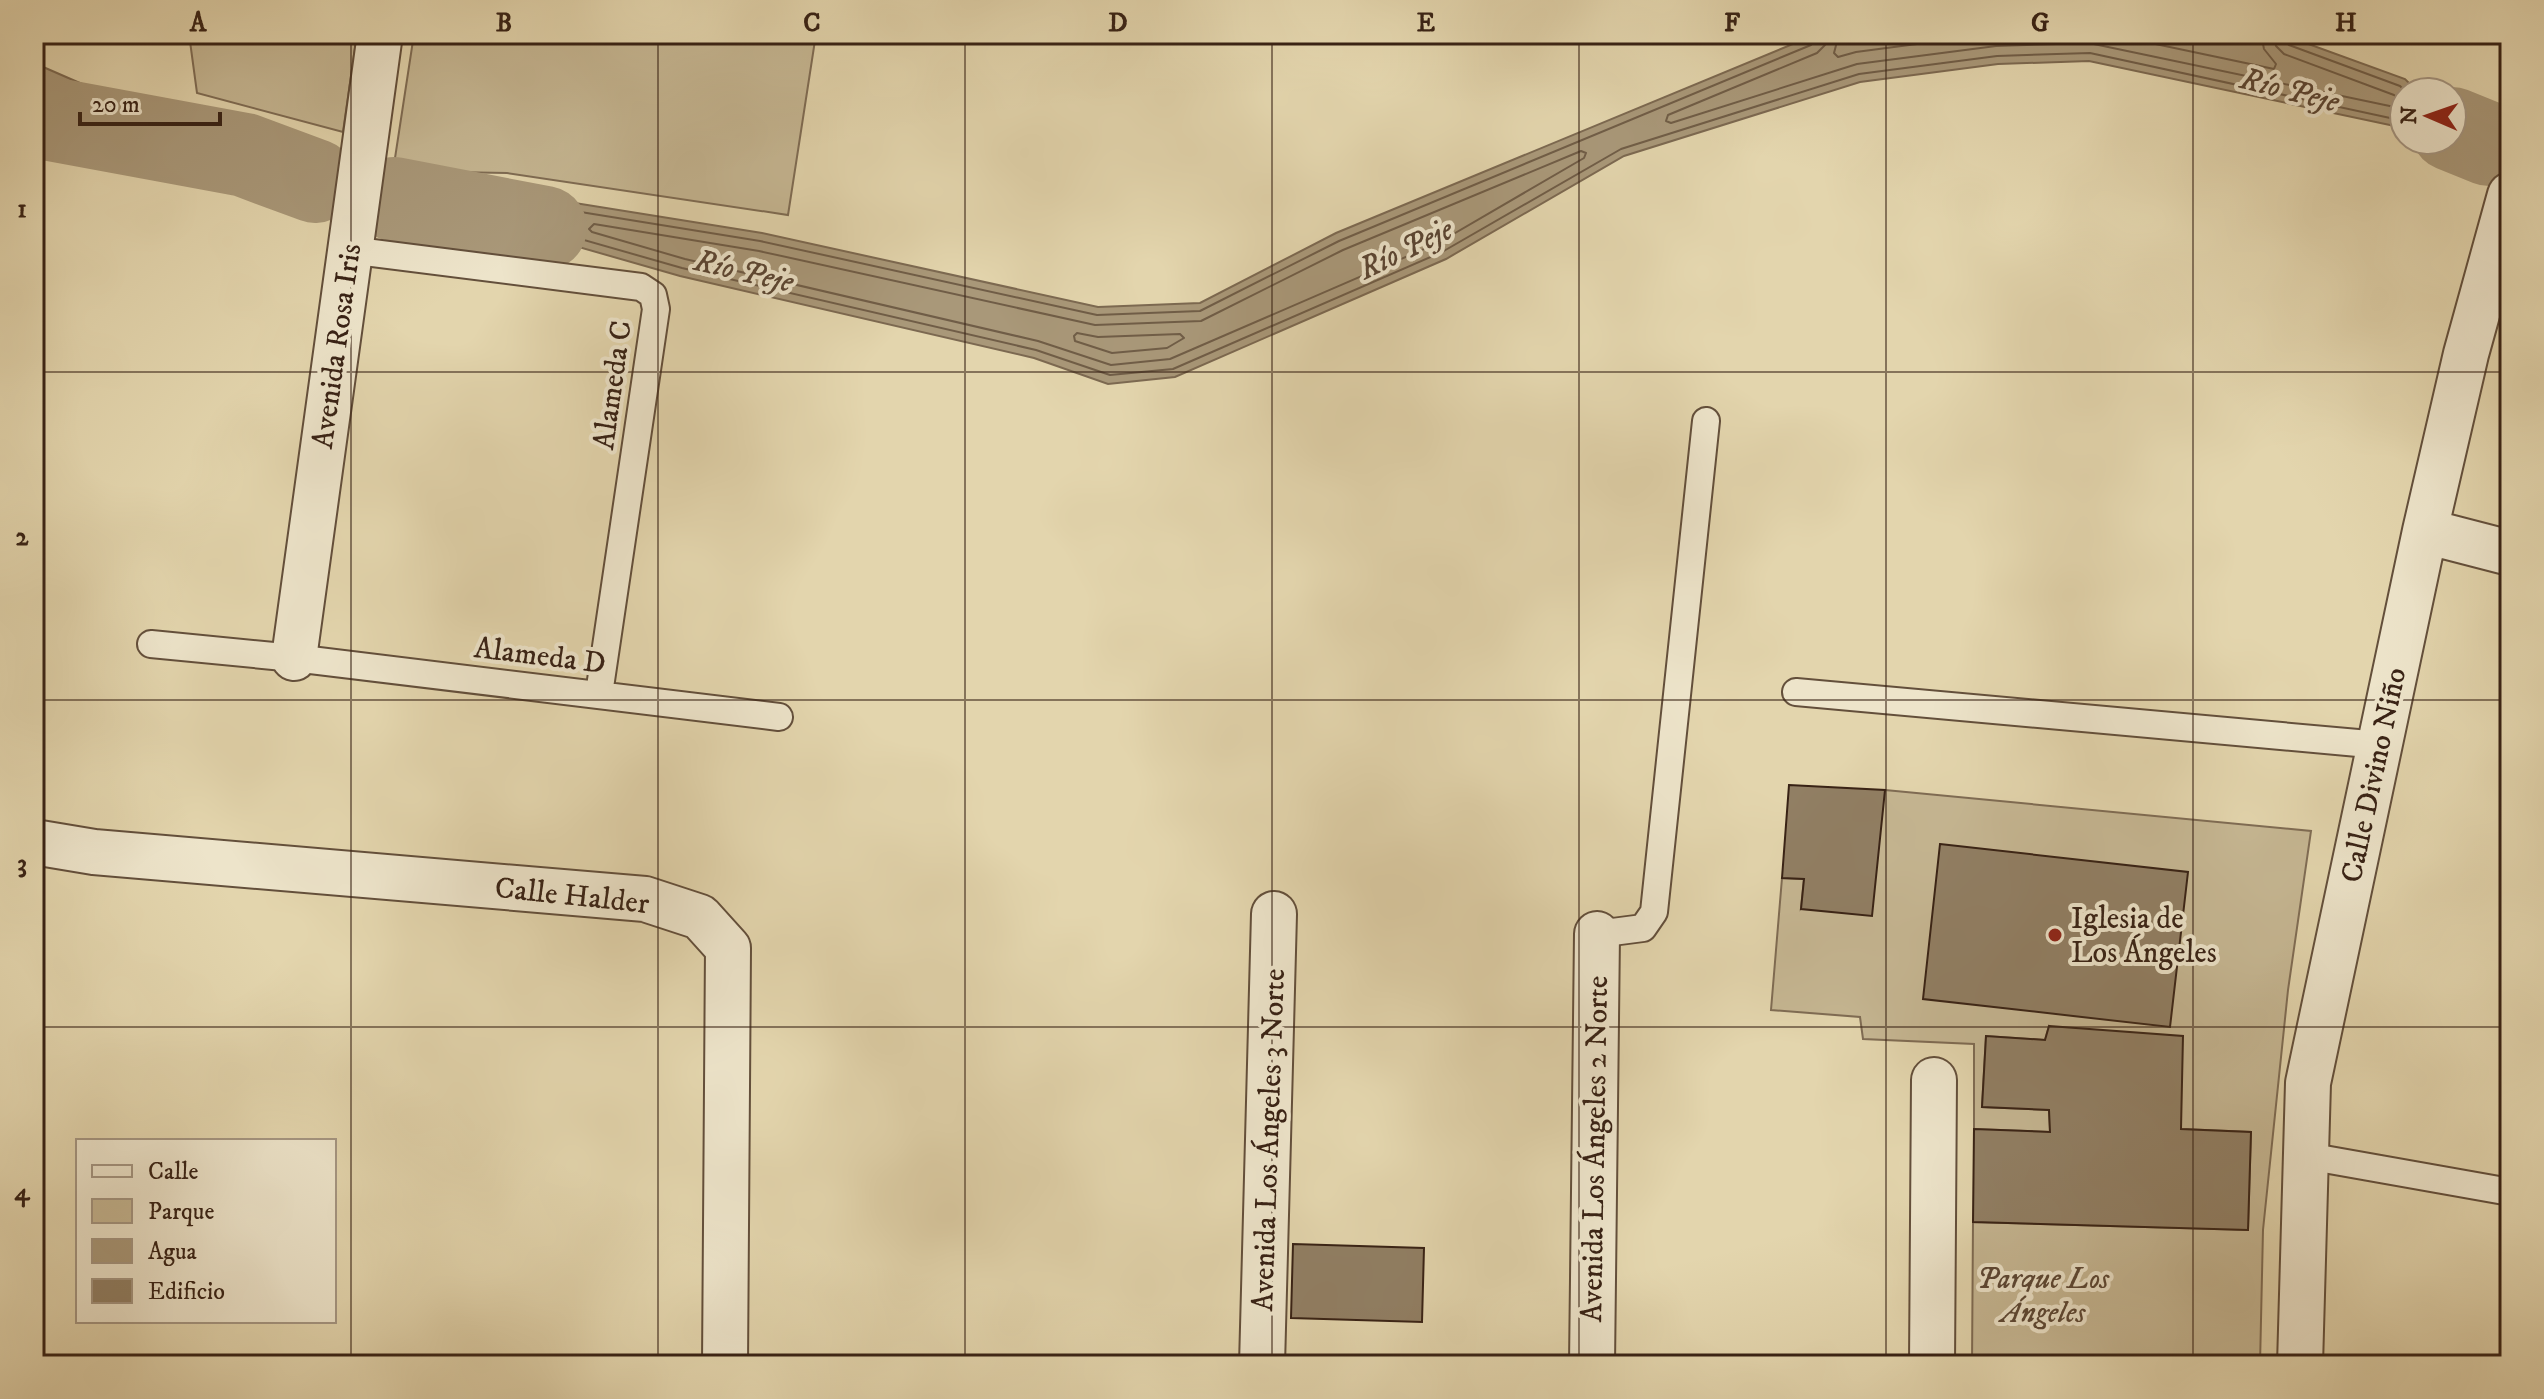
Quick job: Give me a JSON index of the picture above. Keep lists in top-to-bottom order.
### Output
{
  "streets": {
    "street": [
      "Avenida Rosa Iris",
      "Calle Divino Niño",
      "Calle Halder",
      "Avenida Los Ángeles 3 Norte",
      "Avenida Los Ángeles 2 Norte"
    ],
    "lane": ["Alameda C", "Alameda D"]
  },
  "crossings": [
    ["Avenida Rosa Iris", "Alameda C"],
    ["Avenida Rosa Iris", "Alameda D"],
    ["Alameda C", "Alameda D"]
  ],
  "water": ["Río Peje"],
  "parks": ["Parque Los Ángeles"],
  "places": ["Iglesia de Los Ángeles"],
  "legend": [
    "Calle",
    "Parque",
    "Agua",
    "Edificio"
  ],
  "scale_bar": "20 m",
  "north": "left",
  "grid": {
    "columns": [
      "A",
      "B",
      "C",
      "D",
      "E",
      "F",
      "G",
      "H"
    ],
    "rows": [
      "1",
      "2",
      "3",
      "4"
    ]
  }
}
